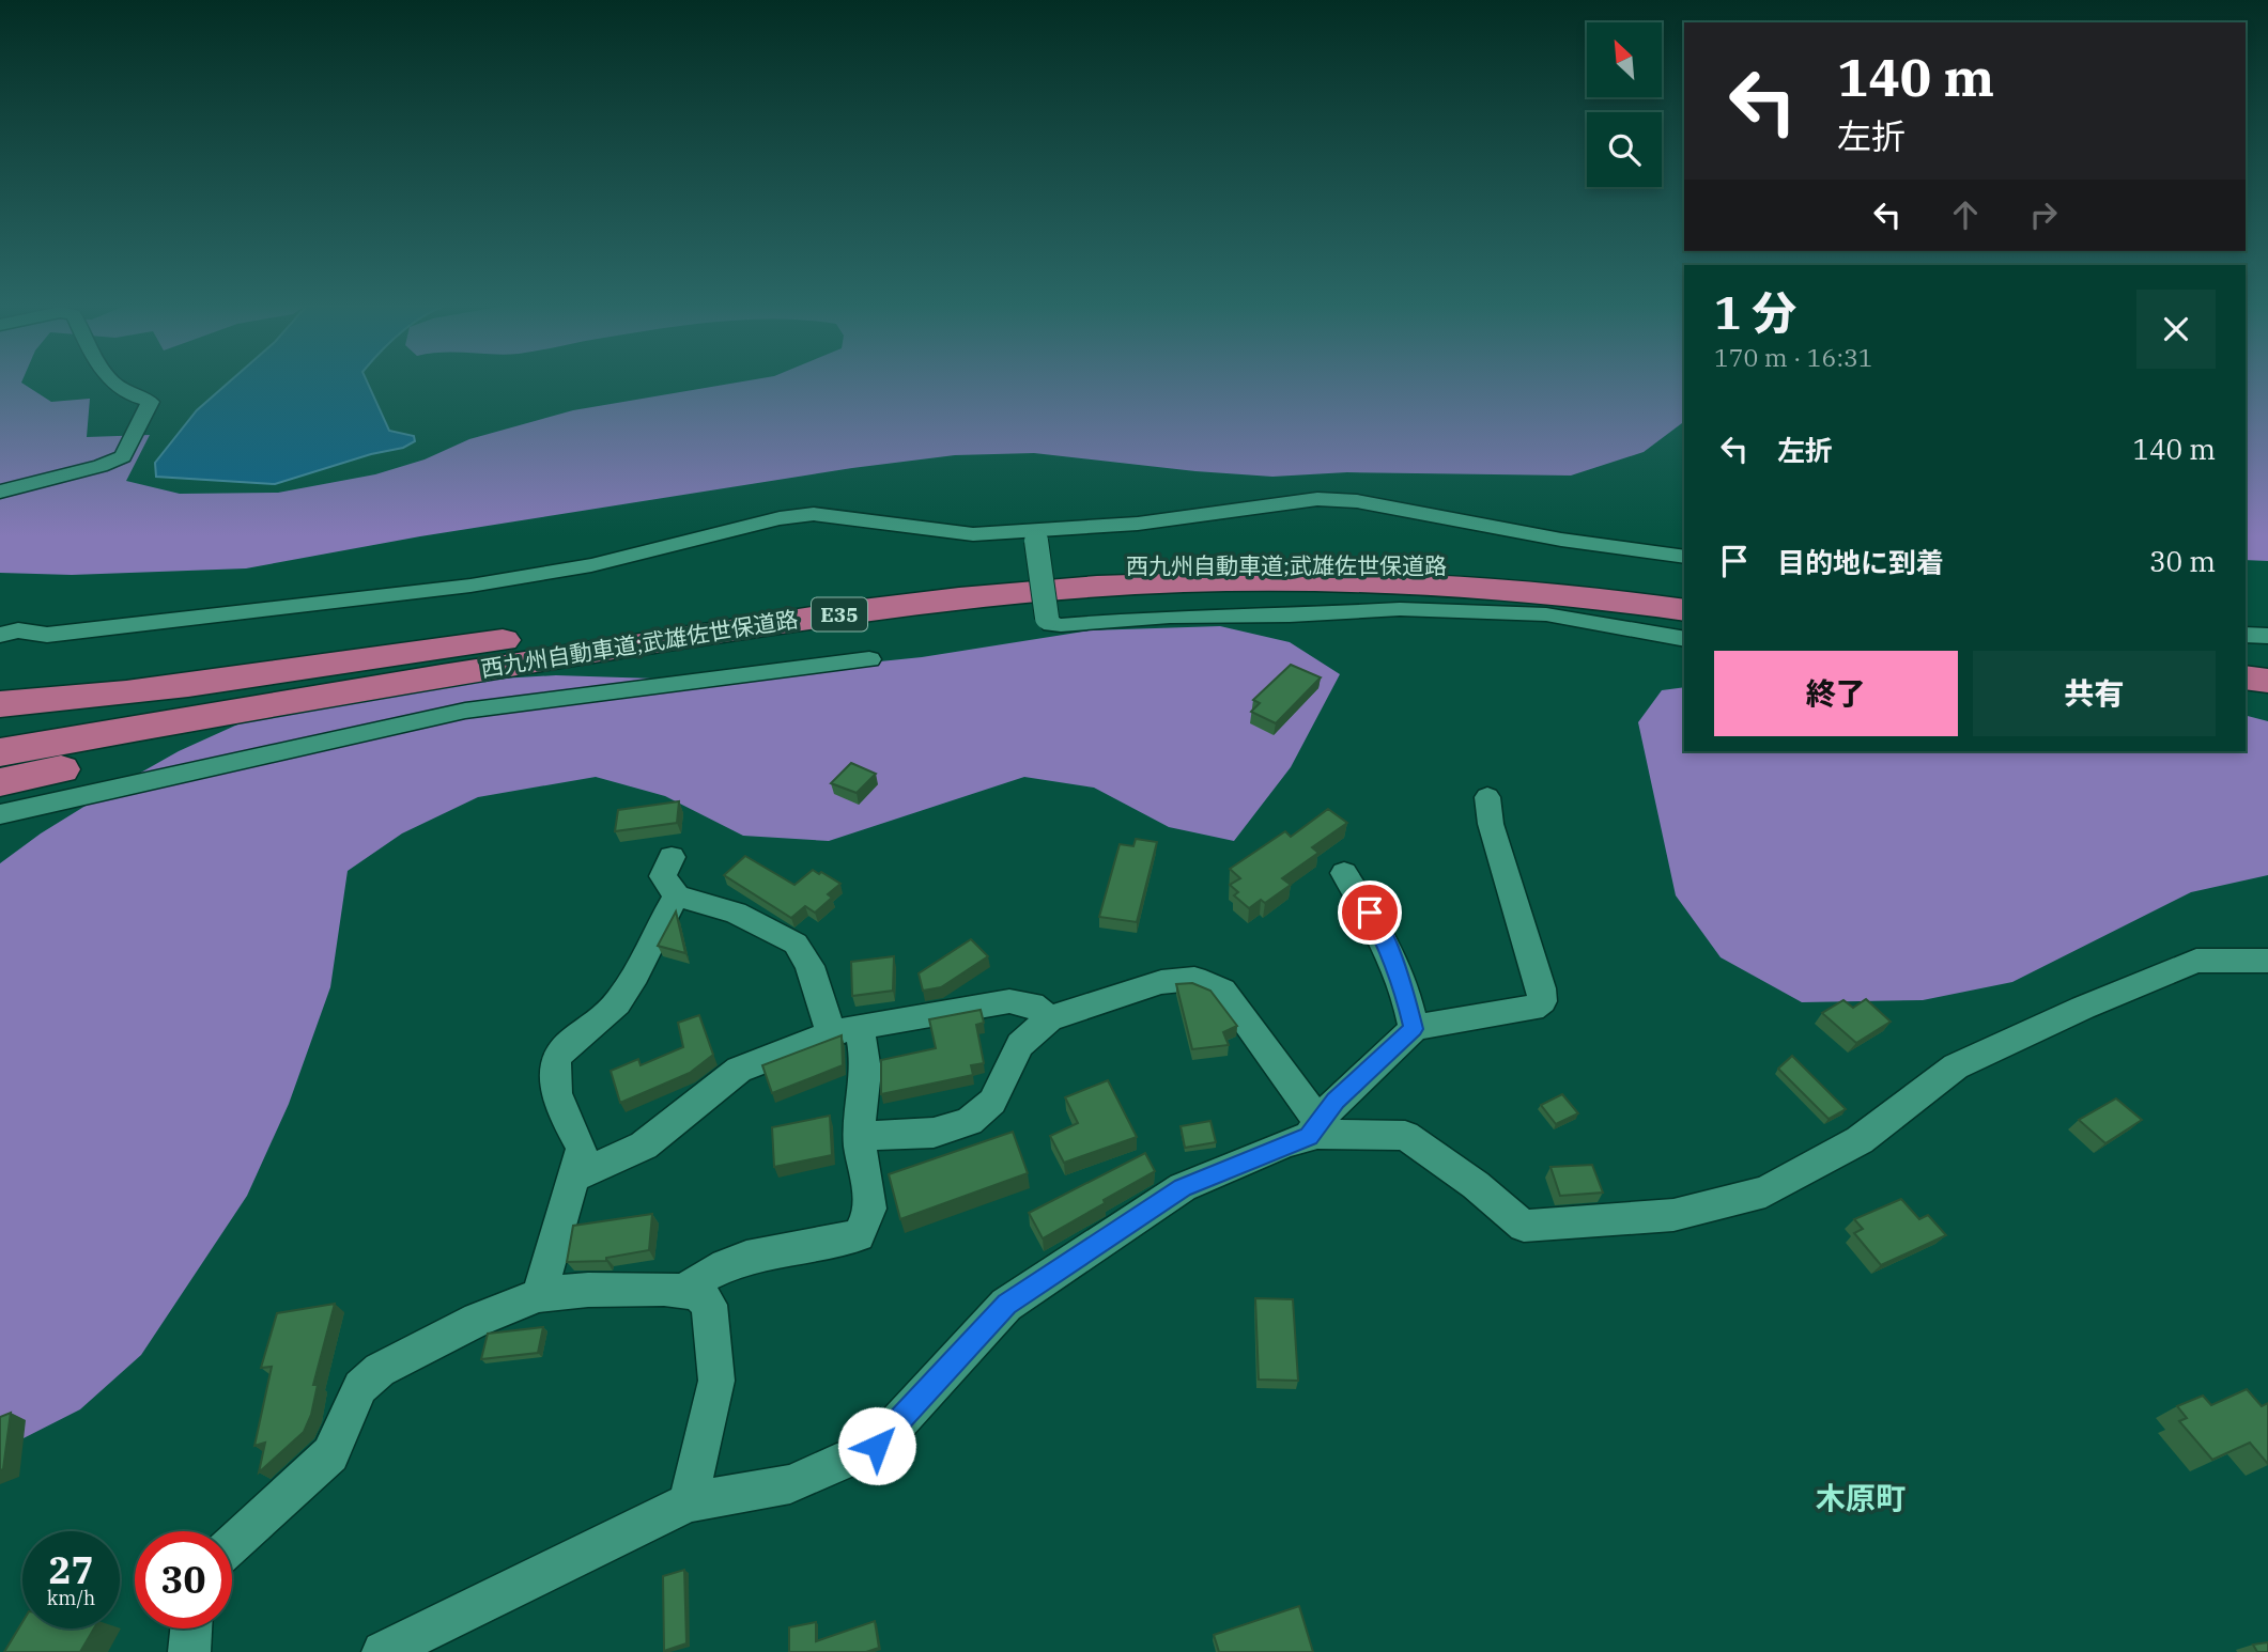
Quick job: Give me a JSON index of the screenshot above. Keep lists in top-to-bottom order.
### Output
{
  "streets": {
    "highway": ["西九州自動車道;武雄佐世保道路", "E35"]
  },
  "districts": ["木原町"],
  "north": "top left",
  "page": {
    "turn": ["140 m", "左折"],
    "heading": ["1 分", "170 m · 16:31"],
    "list": [
      {
        "name": "左折",
        "value": "140 m"
      },
      {
        "name": "目的地に到着",
        "value": "30 m"
      }
    ],
    "buttons": ["終了", "共有"],
    "speed": "27 km/h",
    "limit": "30"
  }
}
